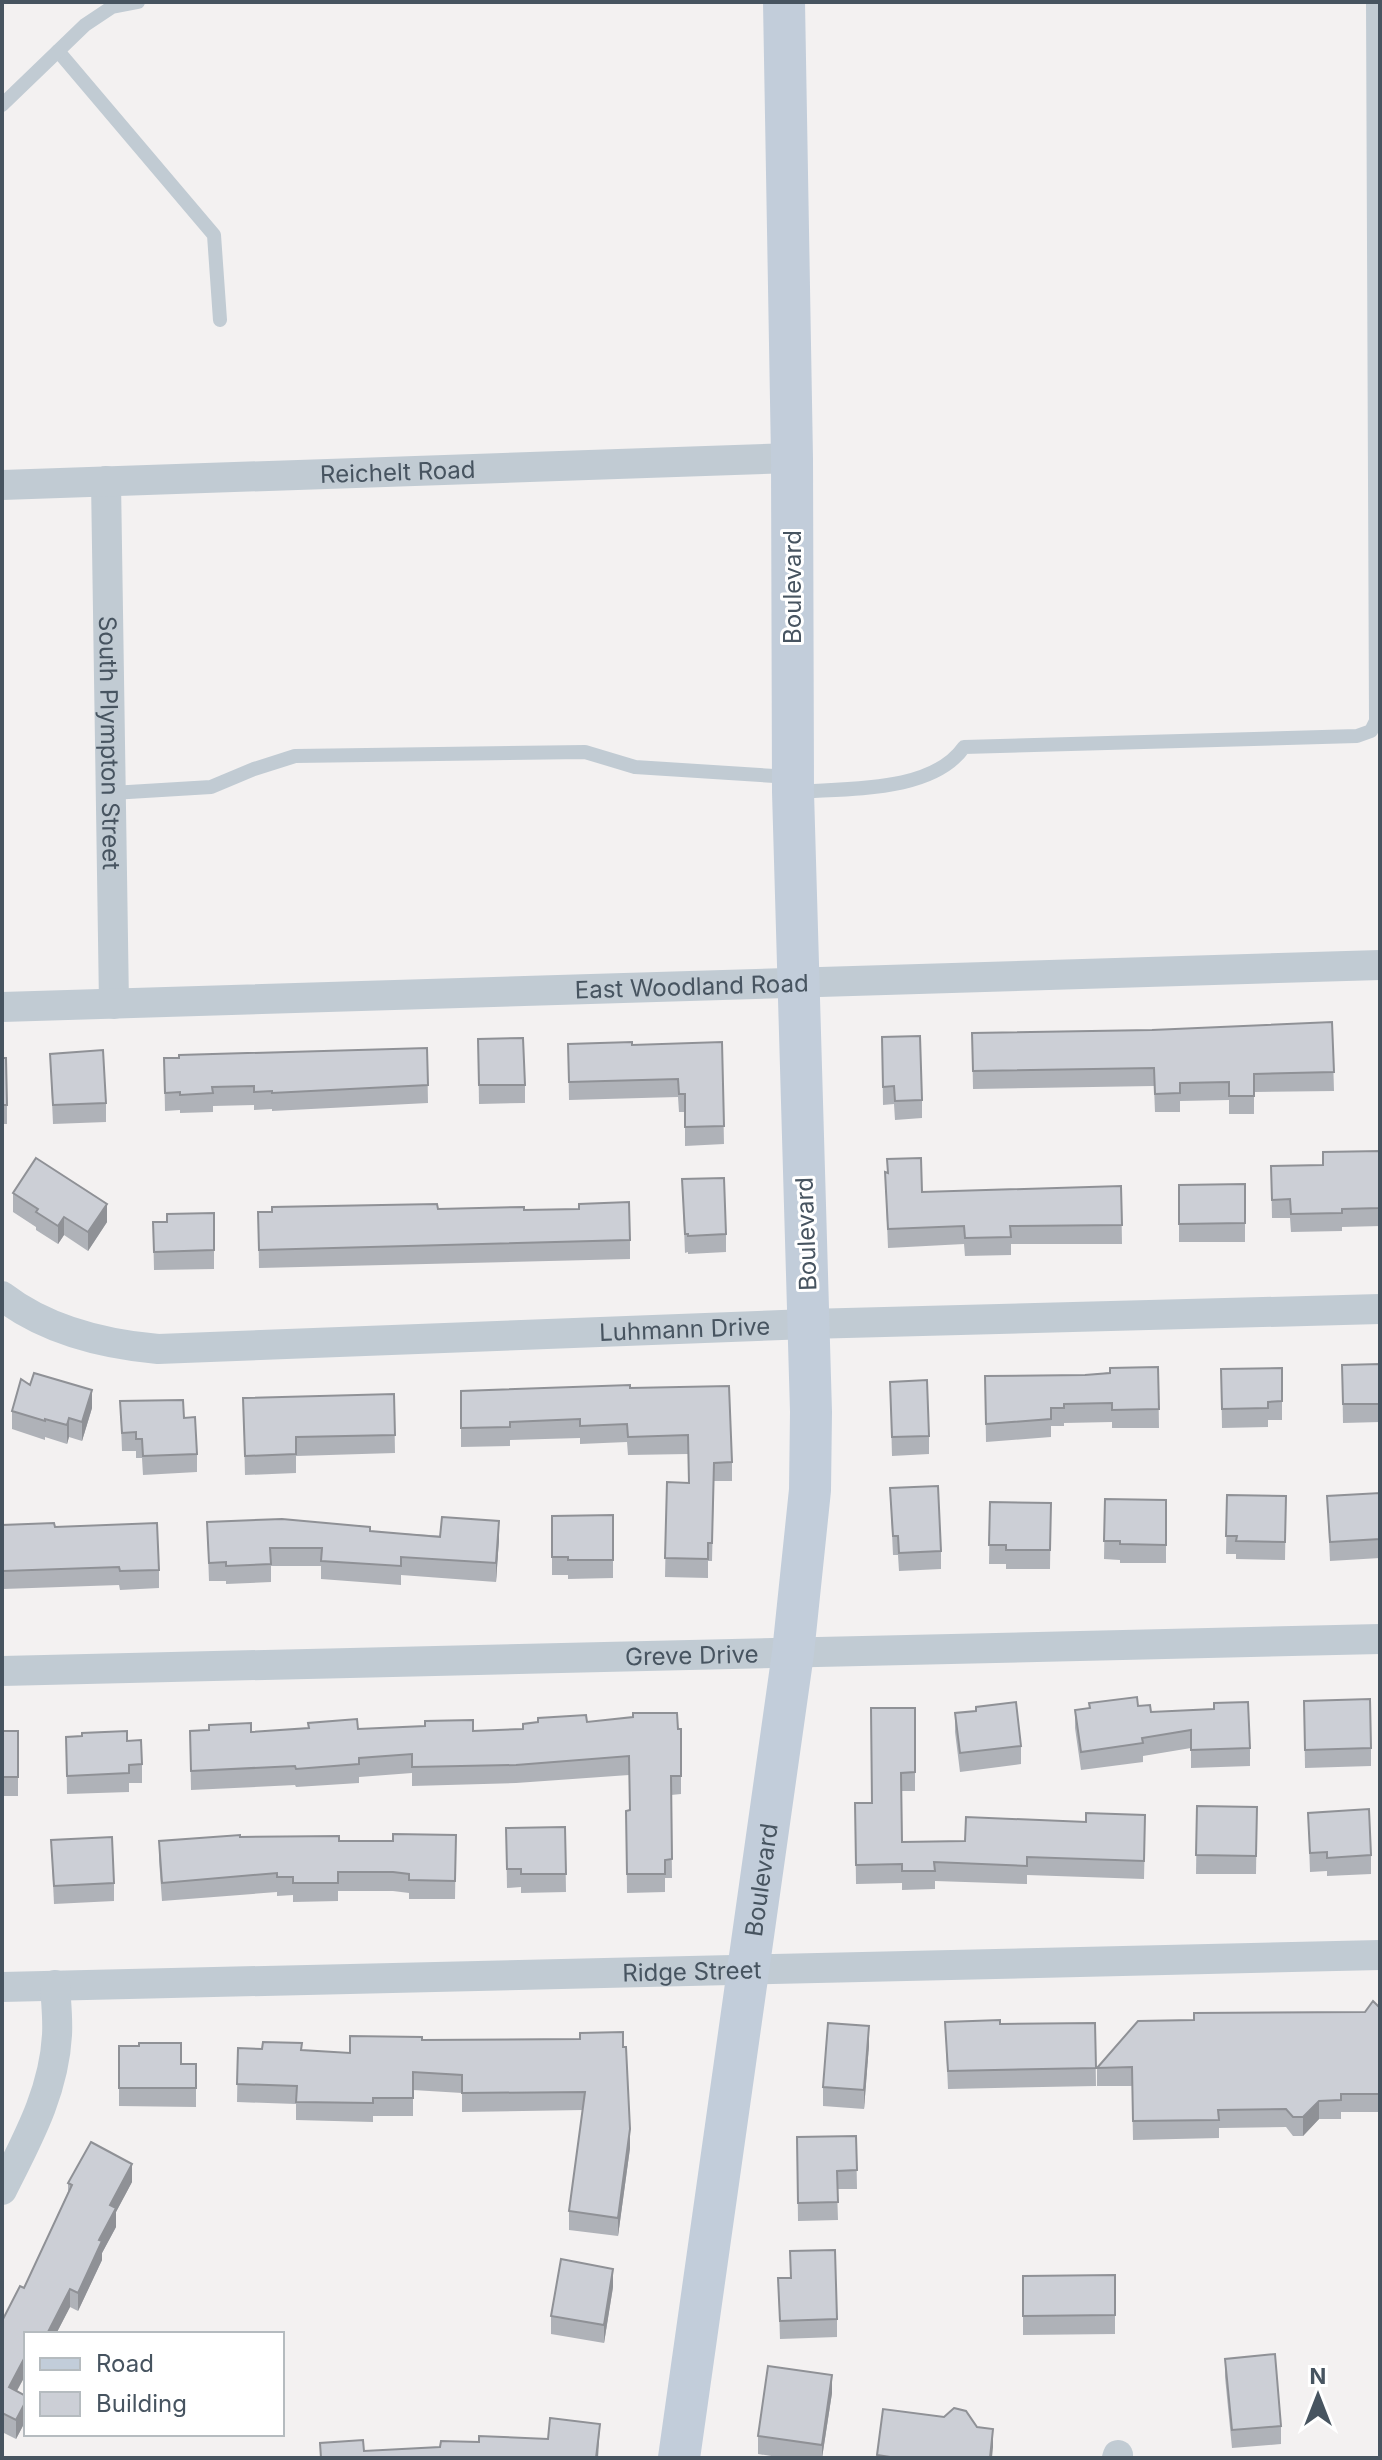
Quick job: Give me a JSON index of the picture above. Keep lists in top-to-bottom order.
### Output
{
  "streets": {
    "street": [
      "Reichelt Road",
      "Boulevard",
      "South Plympton Street",
      "East Woodland Road",
      "Luhmann Drive",
      "Greve Drive",
      "Ridge Street"
    ]
  },
  "crossings": [
    ["Reichelt Road", "Boulevard"],
    ["Reichelt Road", "South Plympton Street"],
    ["Boulevard", "East Woodland Road"],
    ["Boulevard", "Luhmann Drive"],
    ["Boulevard", "Greve Drive"],
    ["Boulevard", "Ridge Street"],
    ["South Plympton Street", "East Woodland Road"]
  ],
  "legend": ["Road", "Building"],
  "north": "top"
}
